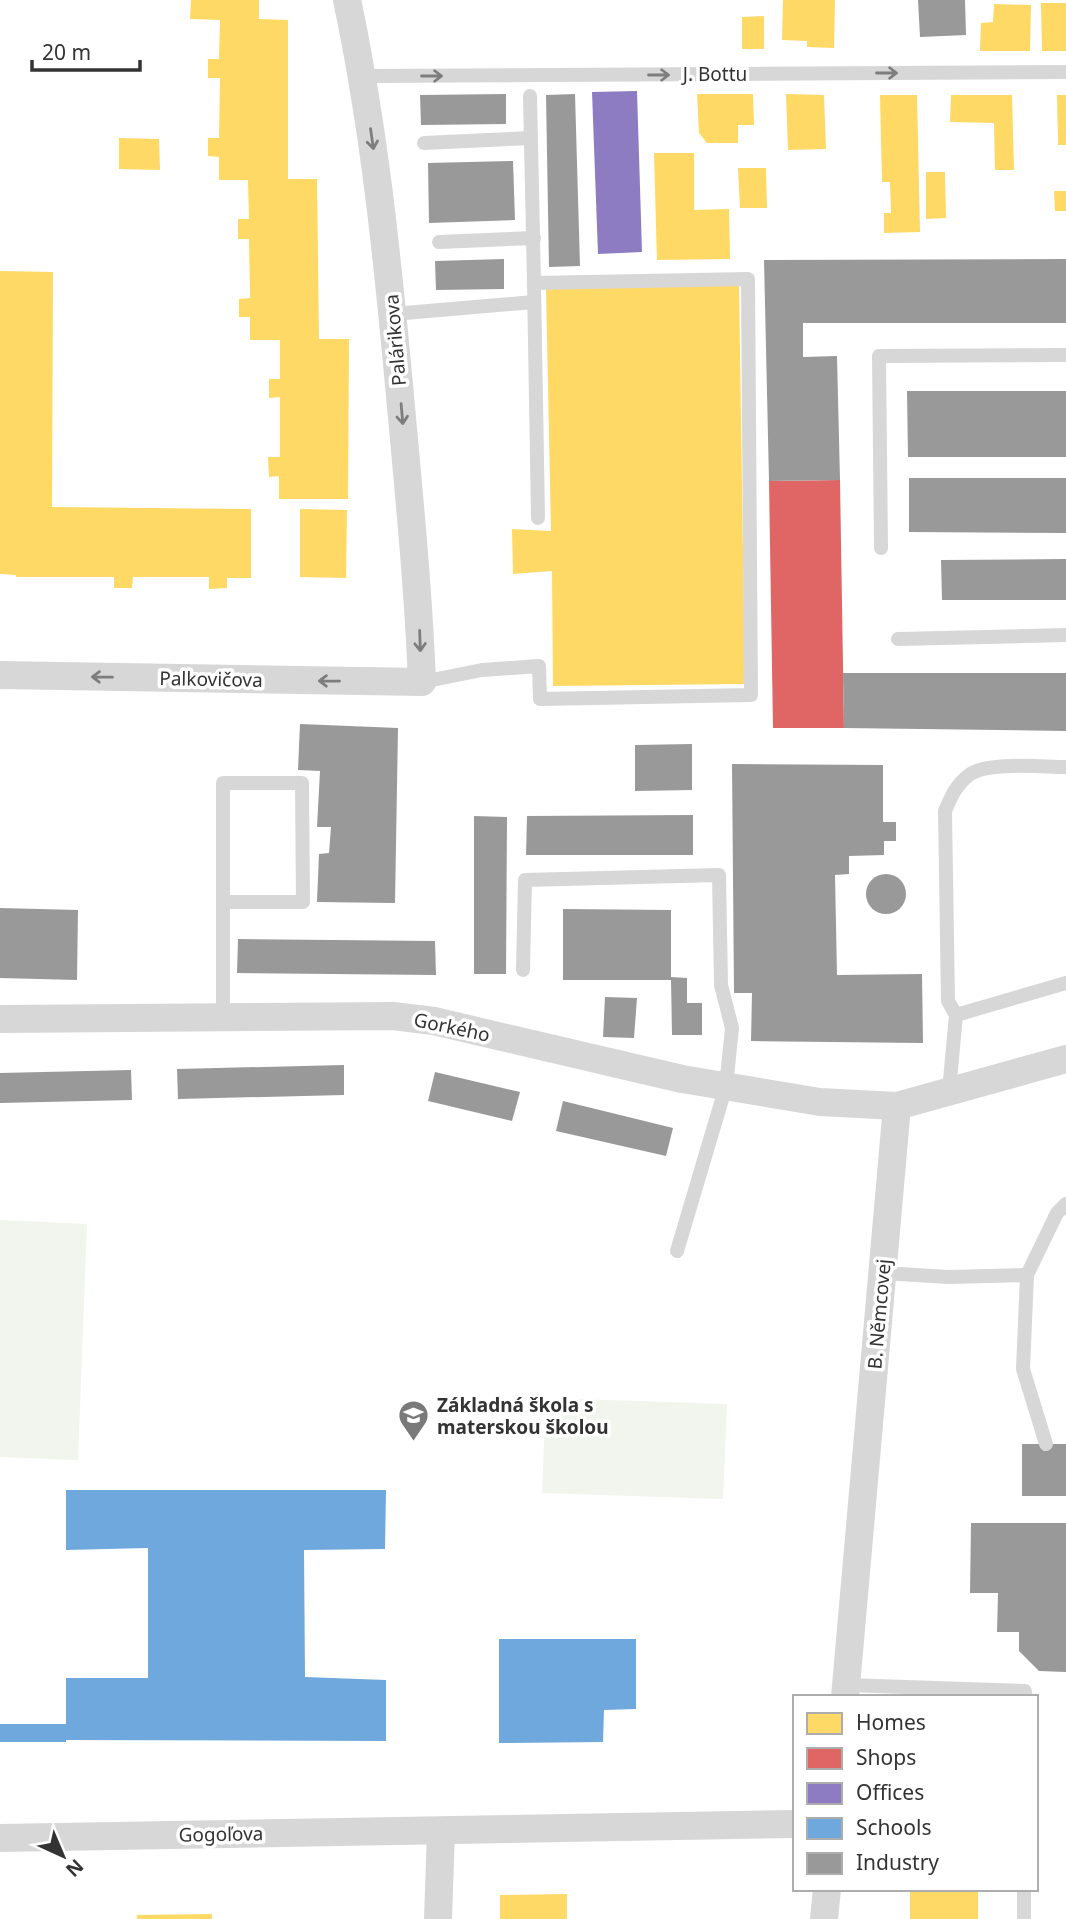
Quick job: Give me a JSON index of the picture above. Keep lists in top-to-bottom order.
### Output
{
  "streets": {
    "street": [
      "Palárikova",
      "Palkovičova",
      "Gorkého",
      "B. Němcovej",
      "Gogoľova"
    ],
    "lane": ["J. Bottu"]
  },
  "crossings": [
    ["J. Bottu", "Palárikova"],
    ["Palárikova", "Palkovičova"],
    ["Gorkého", "B. Němcovej"]
  ],
  "one_way": ["J. Bottu", "Palárikova", "Palkovičova"],
  "places": {
    "school or university": ["Základná škola s materskou školou"]
  },
  "legend": [
    "Homes",
    "Shops",
    "Offices",
    "Schools",
    "Industry"
  ],
  "scale_bar": "20 m",
  "north": "bottom right"
}
